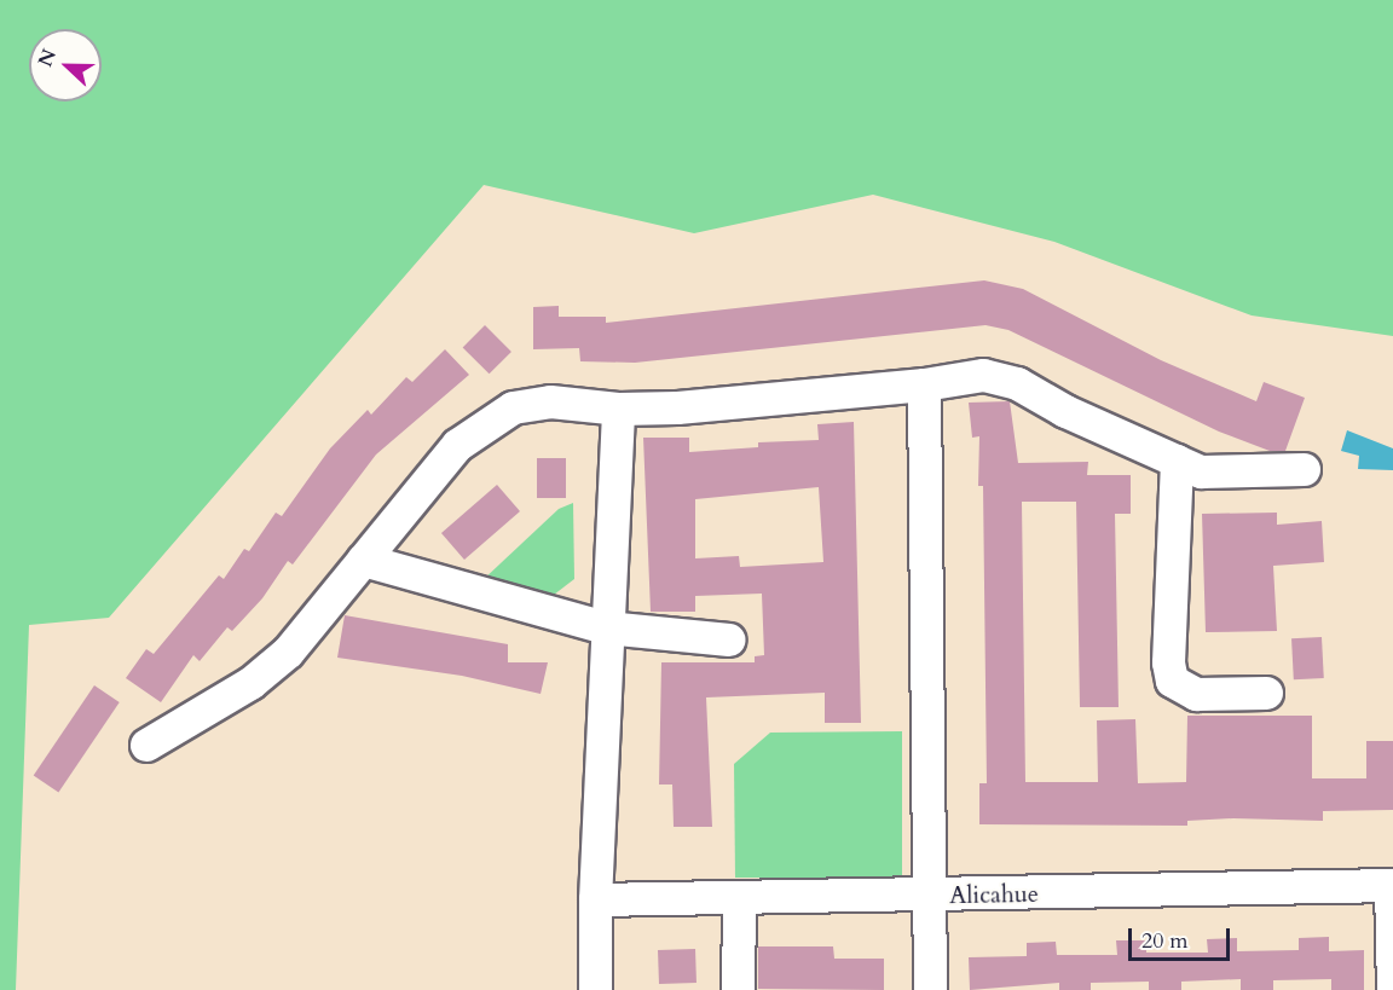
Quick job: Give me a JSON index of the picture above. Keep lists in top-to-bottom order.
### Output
{
  "streets": {
    "street": ["Alicahue"]
  },
  "scale_bar": "20 m",
  "north": "left"
}
